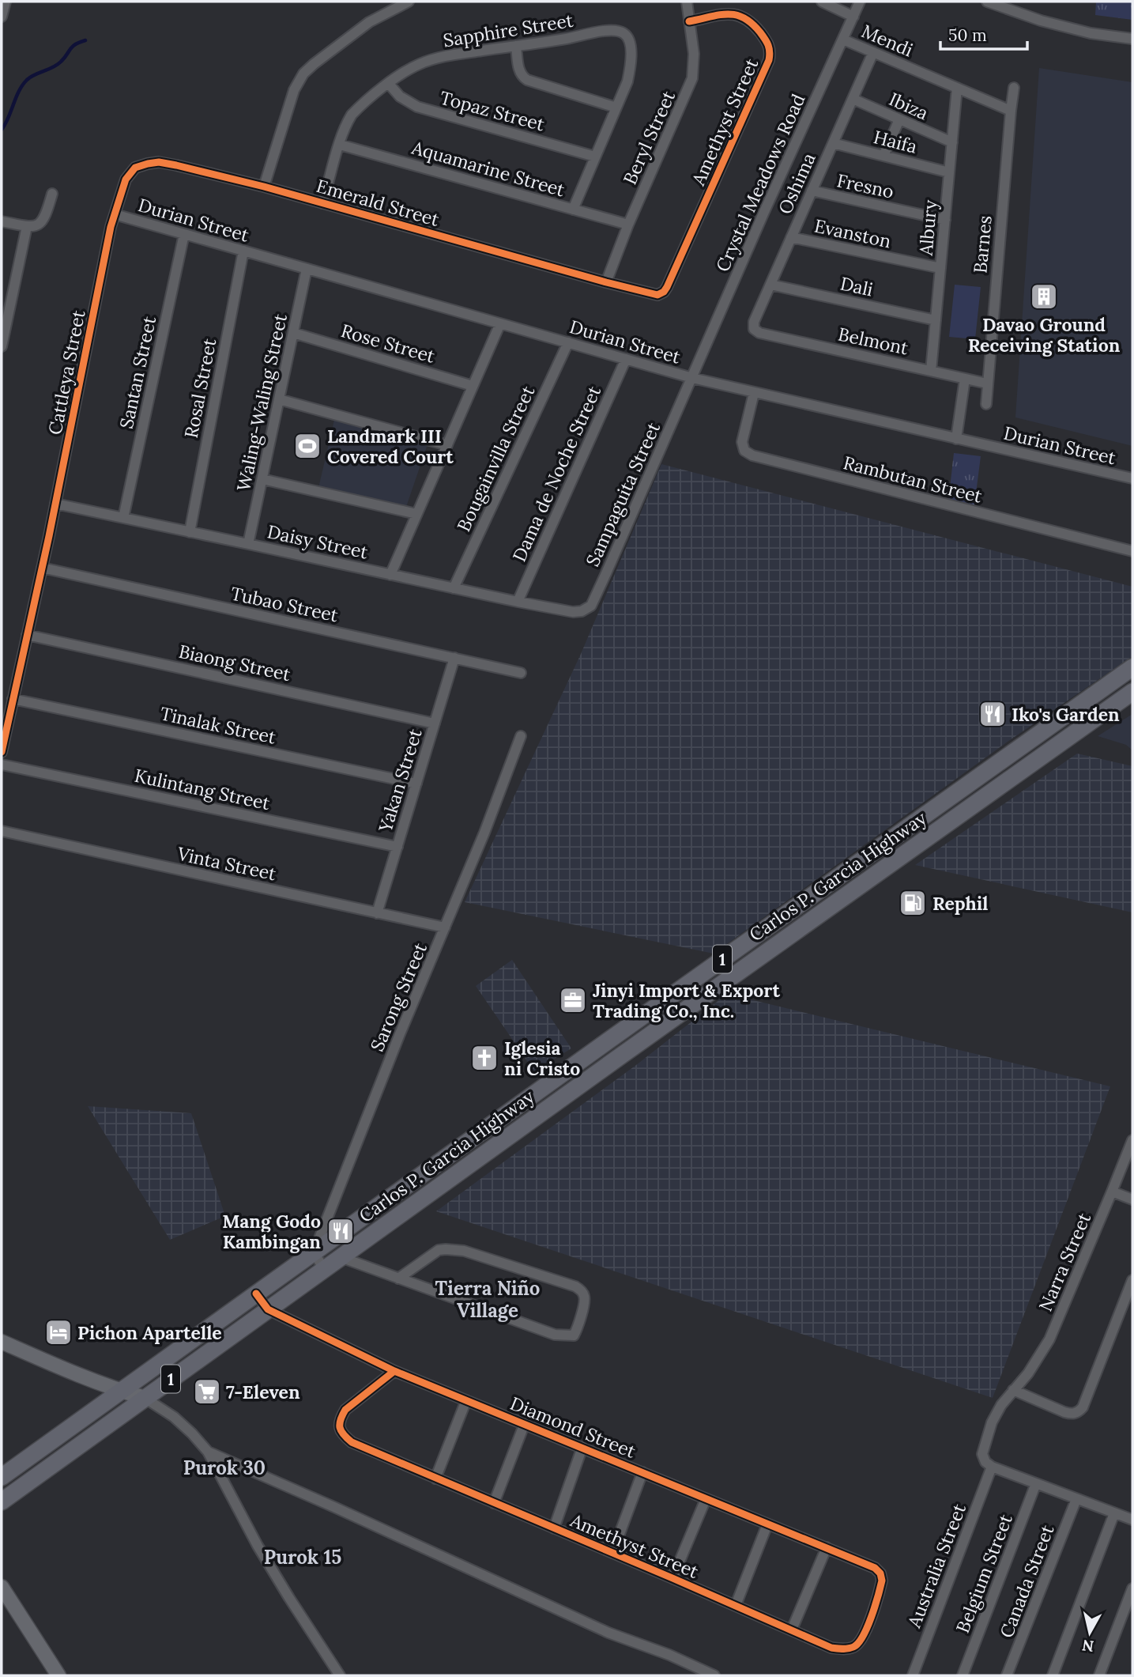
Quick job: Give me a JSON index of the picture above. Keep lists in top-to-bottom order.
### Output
{
  "streets": {
    "highway": ["Carlos P. Garcia Highway", "1"],
    "street": [
      "Sapphire Street",
      "Mendi",
      "Ibiza",
      "Topaz Street",
      "Amethyst Street",
      "Beryl Street",
      "Haifa",
      "Aquamarine Street",
      "Crystal Meadows Road",
      "Oshima",
      "Fresno",
      "Emerald Street",
      "Durian Street",
      "Albury",
      "Evanston",
      "Barnes",
      "Dali",
      "Belmont",
      "Rose Street",
      "Cattleya Street",
      "Santan Street",
      "Rosal Street",
      "Waling-Waling Street",
      "Bougainvilla Street",
      "Dama de Noche Street",
      "Rambutan Street",
      "Sampaguita Street",
      "Daisy Street",
      "Tubao Street",
      "Biaong Street",
      "Tinalak Street",
      "Yakan Street",
      "Kulintang Street",
      "Vinta Street",
      "Sarong Street",
      "Narra Street",
      "Diamond Street",
      "Australia Street",
      "Belgium Street",
      "Canada Street"
    ]
  },
  "crossings": [
    ["Sapphire Street", "Topaz Street"],
    ["Sapphire Street", "Aquamarine Street"],
    ["Sapphire Street", "Emerald Street"],
    ["Mendi", "Crystal Meadows Road"],
    ["Mendi", "Oshima"],
    ["Mendi", "Albury"],
    ["Mendi", "Barnes"],
    ["Ibiza", "Oshima"],
    ["Ibiza", "Albury"],
    ["Amethyst Street", "Beryl Street"],
    ["Amethyst Street", "Emerald Street"],
    ["Amethyst Street", "Diamond Street"],
    ["Beryl Street", "Aquamarine Street"],
    ["Beryl Street", "Emerald Street"],
    ["Haifa", "Oshima"],
    ["Haifa", "Albury"],
    ["Crystal Meadows Road", "Durian Street"],
    ["Crystal Meadows Road", "Sampaguita Street"],
    ["Oshima", "Fresno"],
    ["Oshima", "Evanston"],
    ["Oshima", "Dali"],
    ["Oshima", "Belmont"],
    ["Fresno", "Albury"],
    ["Emerald Street", "Durian Street"],
    ["Emerald Street", "Cattleya Street"],
    ["Durian Street", "Cattleya Street"],
    ["Durian Street", "Santan Street"],
    ["Durian Street", "Rosal Street"],
    ["Durian Street", "Waling-Waling Street"],
    ["Durian Street", "Bougainvilla Street"],
    ["Durian Street", "Dama de Noche Street"],
    ["Durian Street", "Rambutan Street"],
    ["Durian Street", "Sampaguita Street"],
    ["Albury", "Evanston"],
    ["Albury", "Dali"],
    ["Albury", "Belmont"],
    ["Barnes", "Belmont"],
    ["Rose Street", "Waling-Waling Street"],
    ["Cattleya Street", "Daisy Street"],
    ["Cattleya Street", "Tubao Street"],
    ["Cattleya Street", "Biaong Street"],
    ["Cattleya Street", "Tinalak Street"],
    ["Santan Street", "Daisy Street"],
    ["Rosal Street", "Daisy Street"],
    ["Waling-Waling Street", "Daisy Street"],
    ["Bougainvilla Street", "Daisy Street"],
    ["Dama de Noche Street", "Daisy Street"],
    ["Sampaguita Street", "Daisy Street"],
    ["Tubao Street", "Yakan Street"],
    ["Biaong Street", "Yakan Street"],
    ["Tinalak Street", "Yakan Street"],
    ["Yakan Street", "Kulintang Street"],
    ["Yakan Street", "Vinta Street"],
    ["Vinta Street", "Sarong Street"],
    ["Carlos P. Garcia Highway", "Sarong Street"],
    ["Carlos P. Garcia Highway", "Diamond Street"],
    ["Narra Street", "Australia Street"]
  ],
  "districts": ["Tierra Niño Village", "Purok 30", "Purok 15"],
  "places": {
    "building": ["Davao Ground Receiving Station"],
    "sports": ["Landmark III Covered Court"],
    "restaurant": ["Iko's Garden", "Mang Godo Kambingan"],
    "fuel station": ["Rephil"],
    "office": ["Jinyi Import & Export Trading Co., Inc."],
    "church": ["Iglesia ni Cristo"],
    "hotel": ["Pichon Apartelle"],
    "supermarket": ["7-Eleven"]
  },
  "scale_bar": "50 m",
  "north": "bottom"
}
